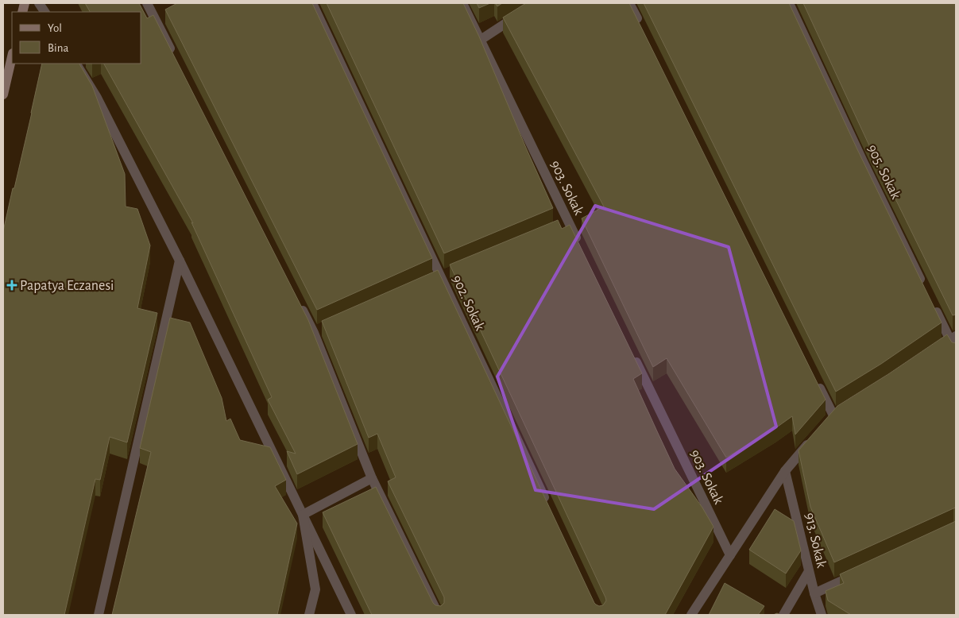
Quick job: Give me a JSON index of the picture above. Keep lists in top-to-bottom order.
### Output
{
  "streets": {
    "street": [
      "905. Sokak",
      "903. Sokak",
      "902. Sokak",
      "913. Sokak"
    ]
  },
  "places": {
    "health": ["Papatya Eczanesi"]
  },
  "legend": ["Yol", "Bina"]
}
